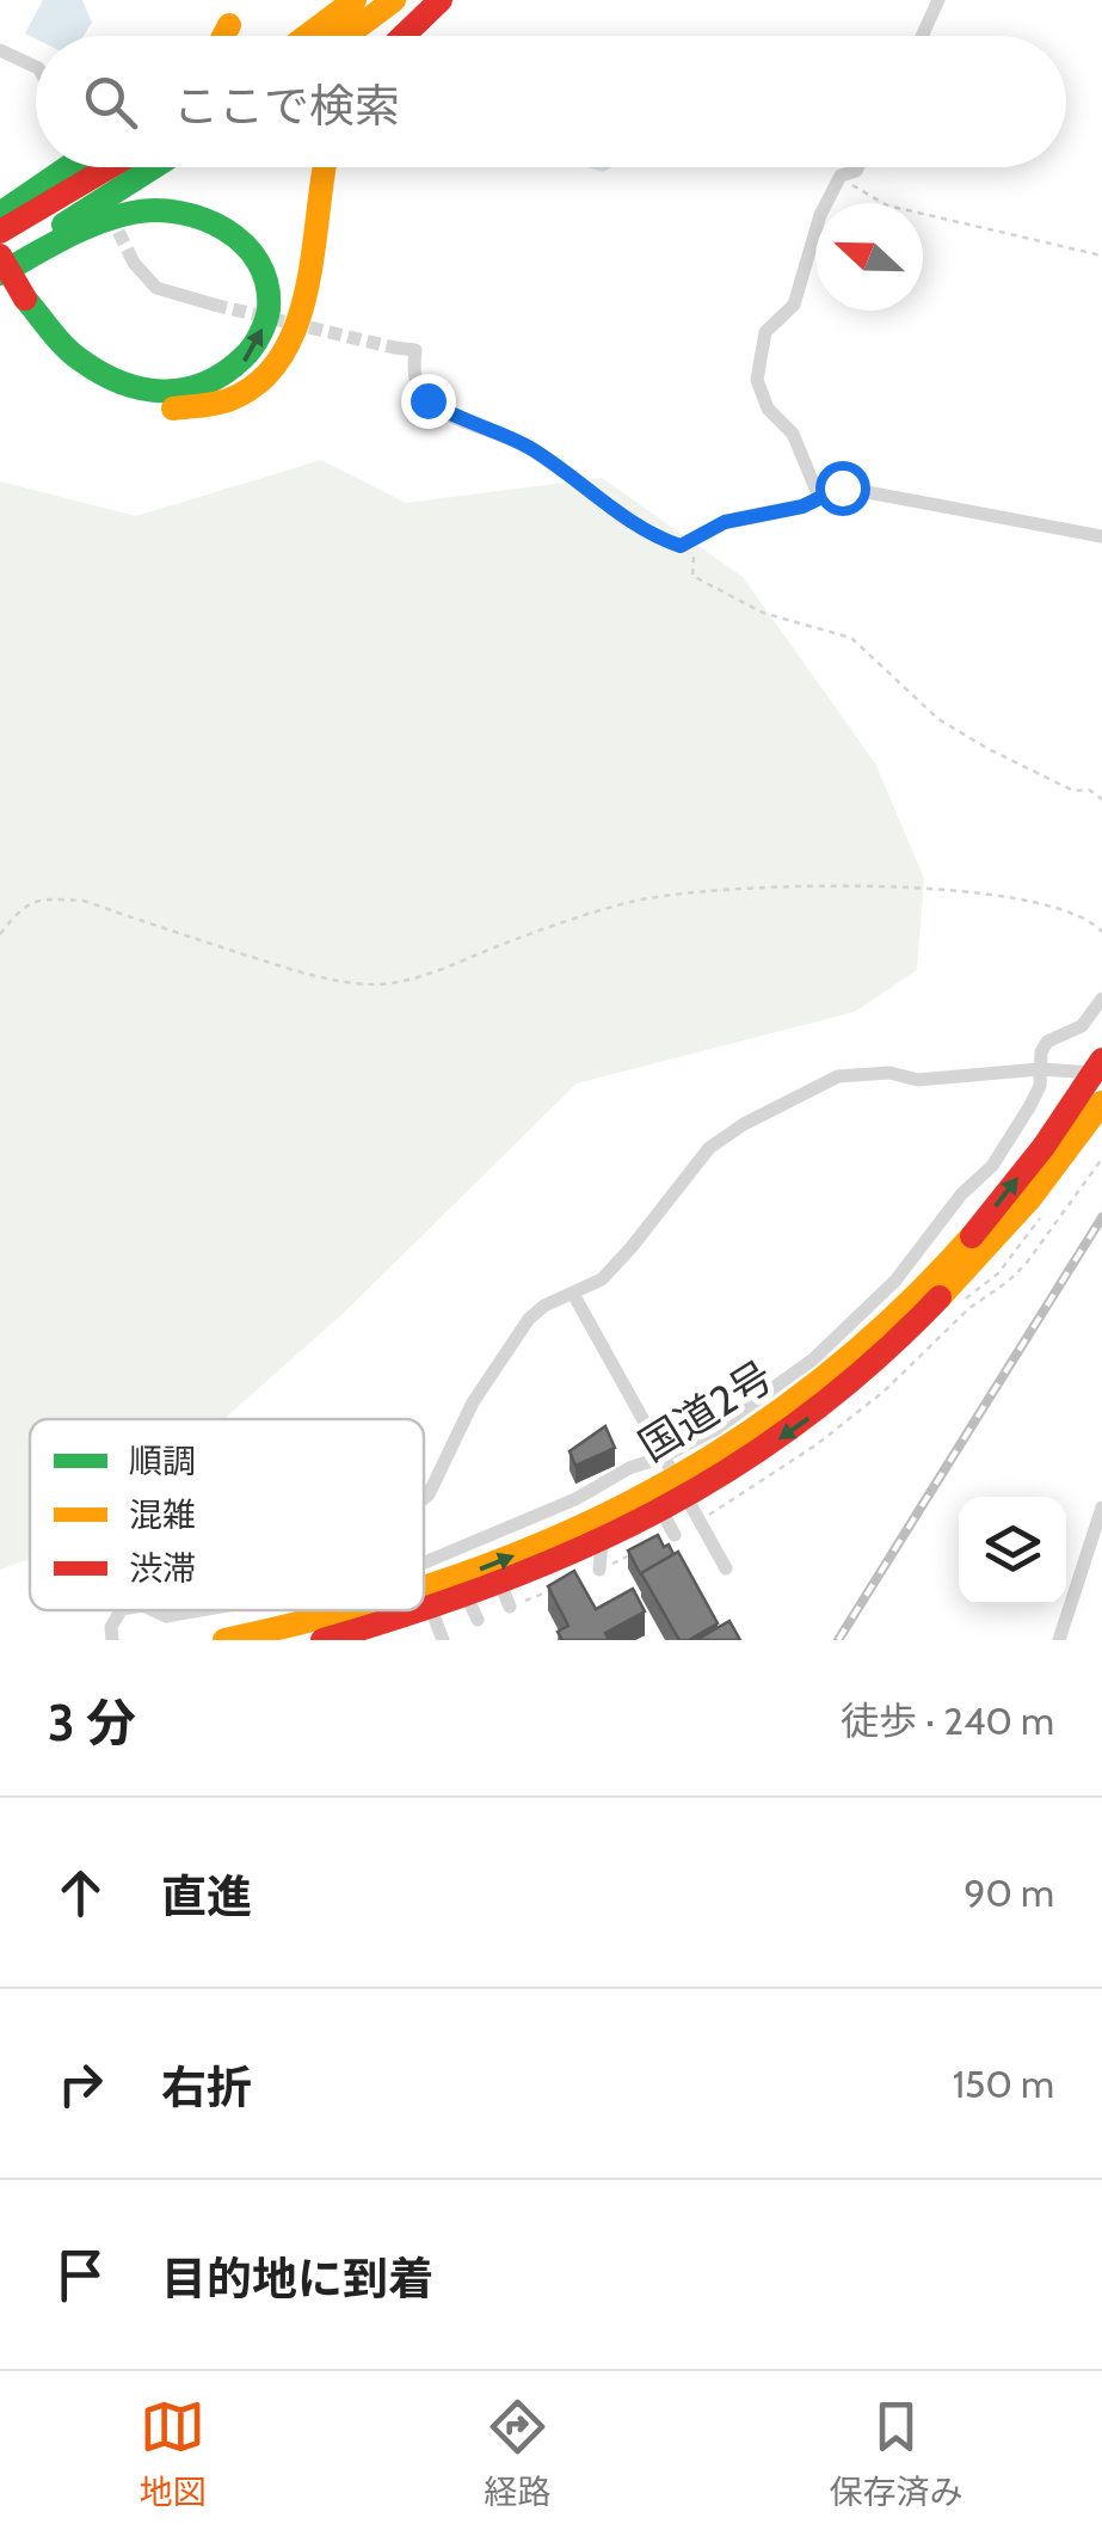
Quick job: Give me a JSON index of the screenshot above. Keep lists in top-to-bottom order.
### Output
{
  "streets": {
    "highway": ["国道2号"]
  },
  "legend": ["順調", "混雑", "渋滞"],
  "north": "left",
  "page": {
    "search": "ここで検索",
    "heading": ["3 分", "徒歩 · 240 m"],
    "list": [
      ["直進", "90 m"],
      ["右折", "150 m"],
      "目的地に到着"
    ],
    "nav": ["地図", "経路", "保存済み"]
  }
}
